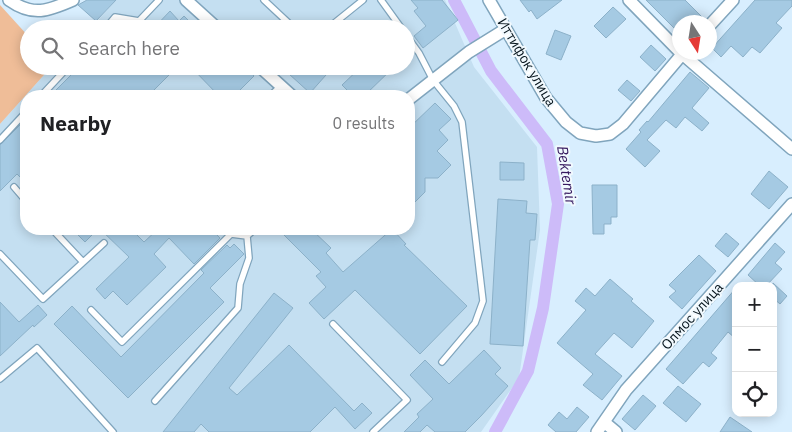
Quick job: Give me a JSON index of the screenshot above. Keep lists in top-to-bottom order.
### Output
{
  "streets": {
    "street": ["Иттифок улица", "Олмос улица"]
  },
  "water": ["Bektemir"],
  "north": "bottom",
  "page": {
    "search": "Search here",
    "heading": ["Nearby", "0 results"],
    "map_buttons": ["+", "−"]
  }
}
